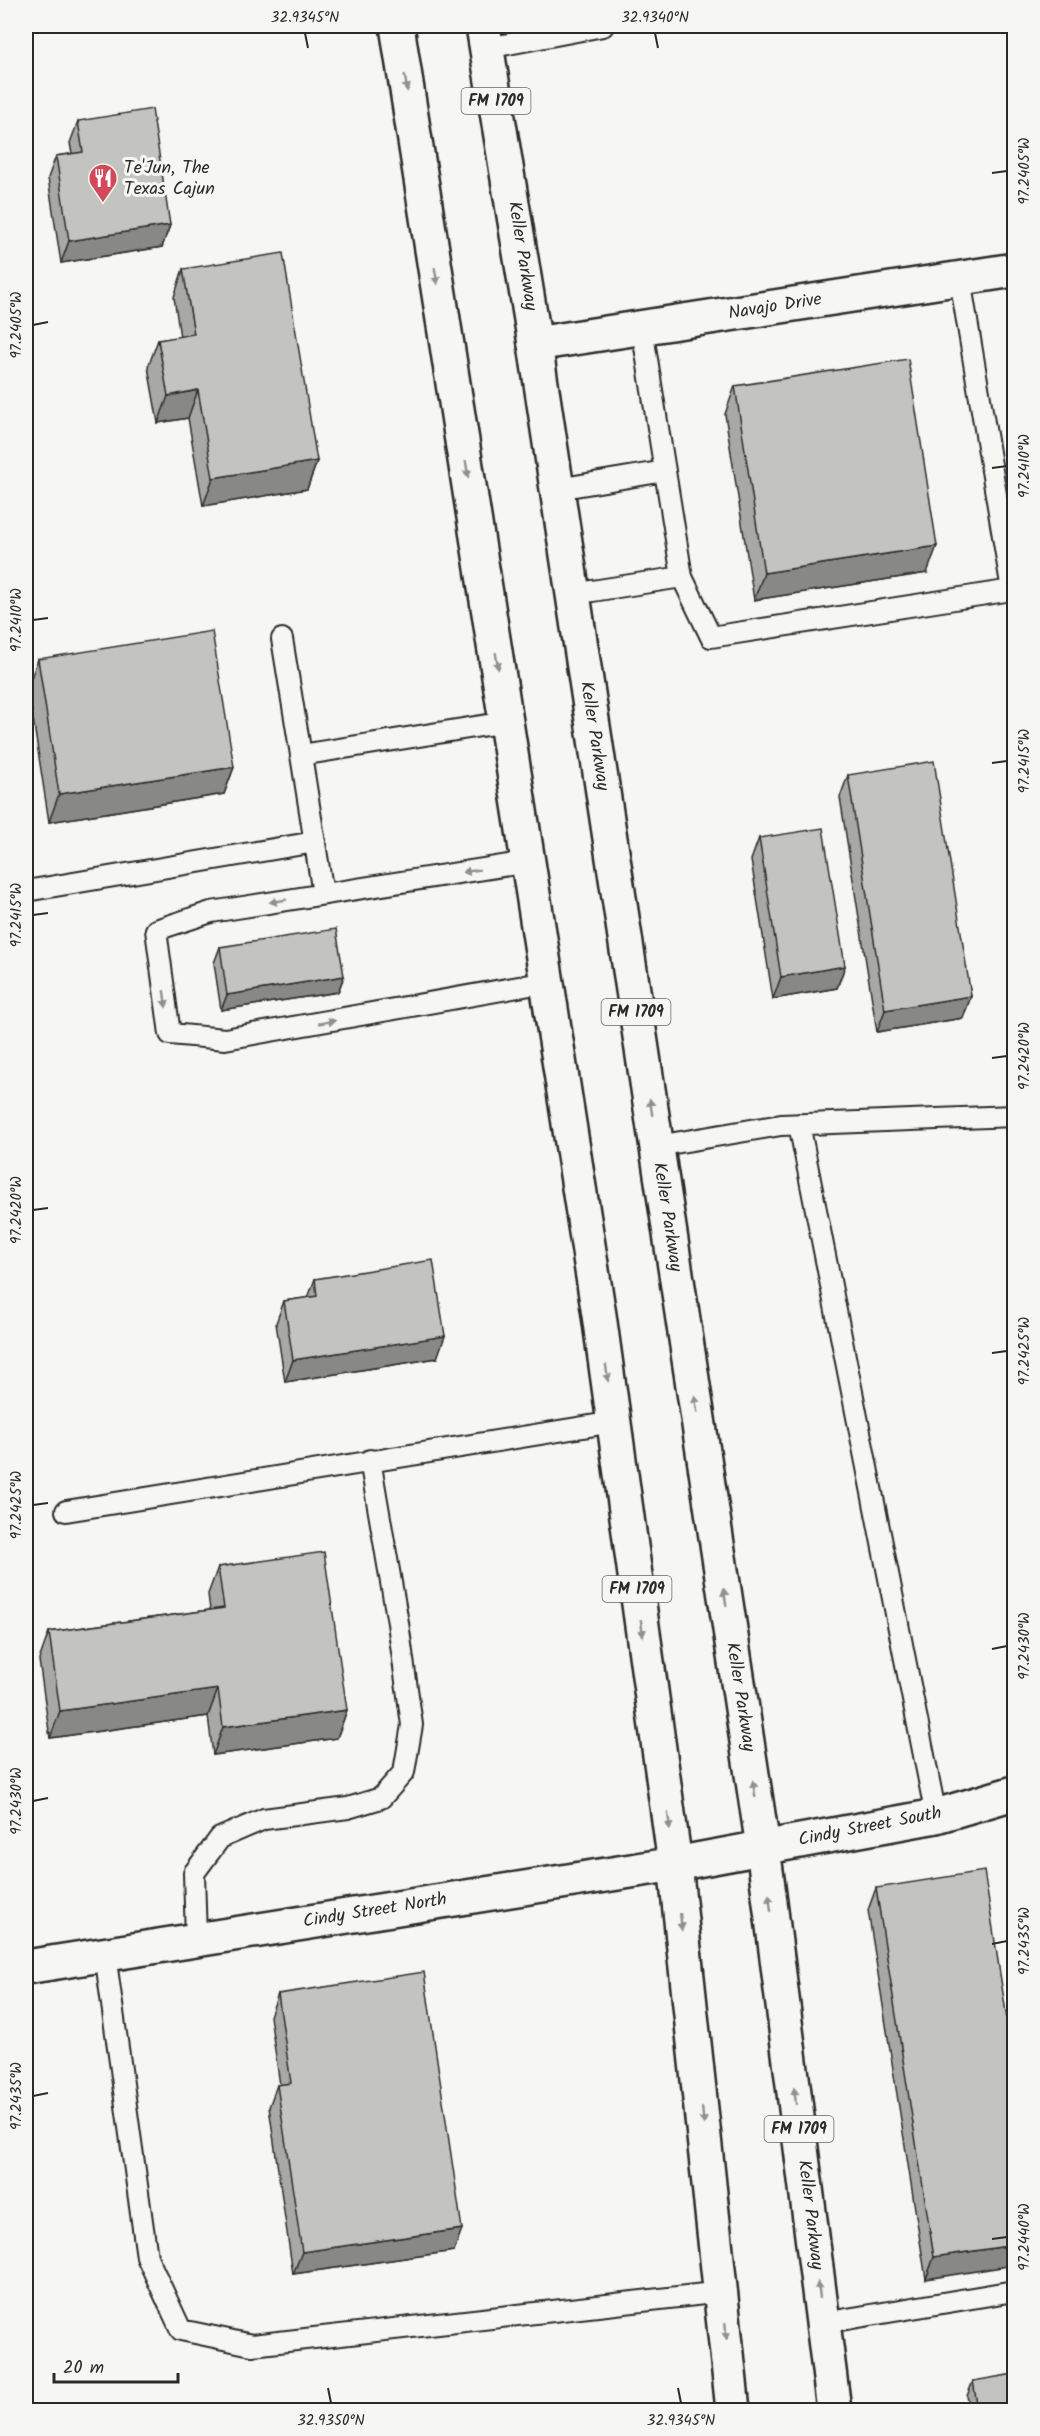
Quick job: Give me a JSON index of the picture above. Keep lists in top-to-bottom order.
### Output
{
  "streets": {
    "main road": [
      "FM 1709",
      "Keller Parkway",
      "Navajo Drive",
      "Cindy Street South",
      "Cindy Street North"
    ]
  },
  "crossings": [
    ["FM 1709", "Cindy Street North"],
    ["Keller Parkway", "Navajo Drive"],
    ["Keller Parkway", "Cindy Street South"],
    ["Cindy Street South", "Cindy Street North"]
  ],
  "places": {
    "restaurant": ["Te'Jun, The Texas Cajun"]
  },
  "scale_bar": "20 m",
  "coordinates": [
    "32.9345°N",
    "32.9340°N",
    "97.2405°W",
    "97.2410°W",
    "97.2415°W",
    "97.2420°W",
    "97.2425°W",
    "97.2430°W",
    "97.2435°W",
    "97.2440°W",
    "32.9350°N"
  ]
}
